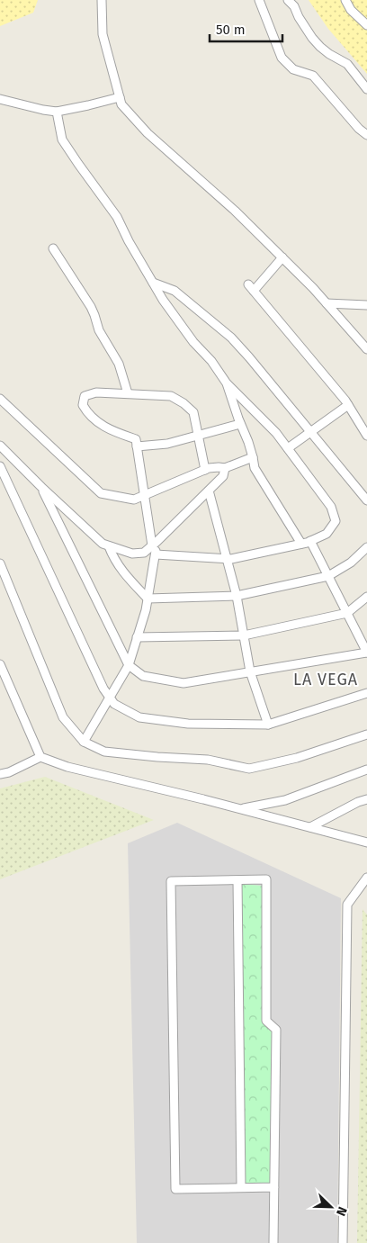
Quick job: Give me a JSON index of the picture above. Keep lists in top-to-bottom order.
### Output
{
  "districts": ["LA VEGA"],
  "scale_bar": "50 m",
  "north": "bottom right"
}
